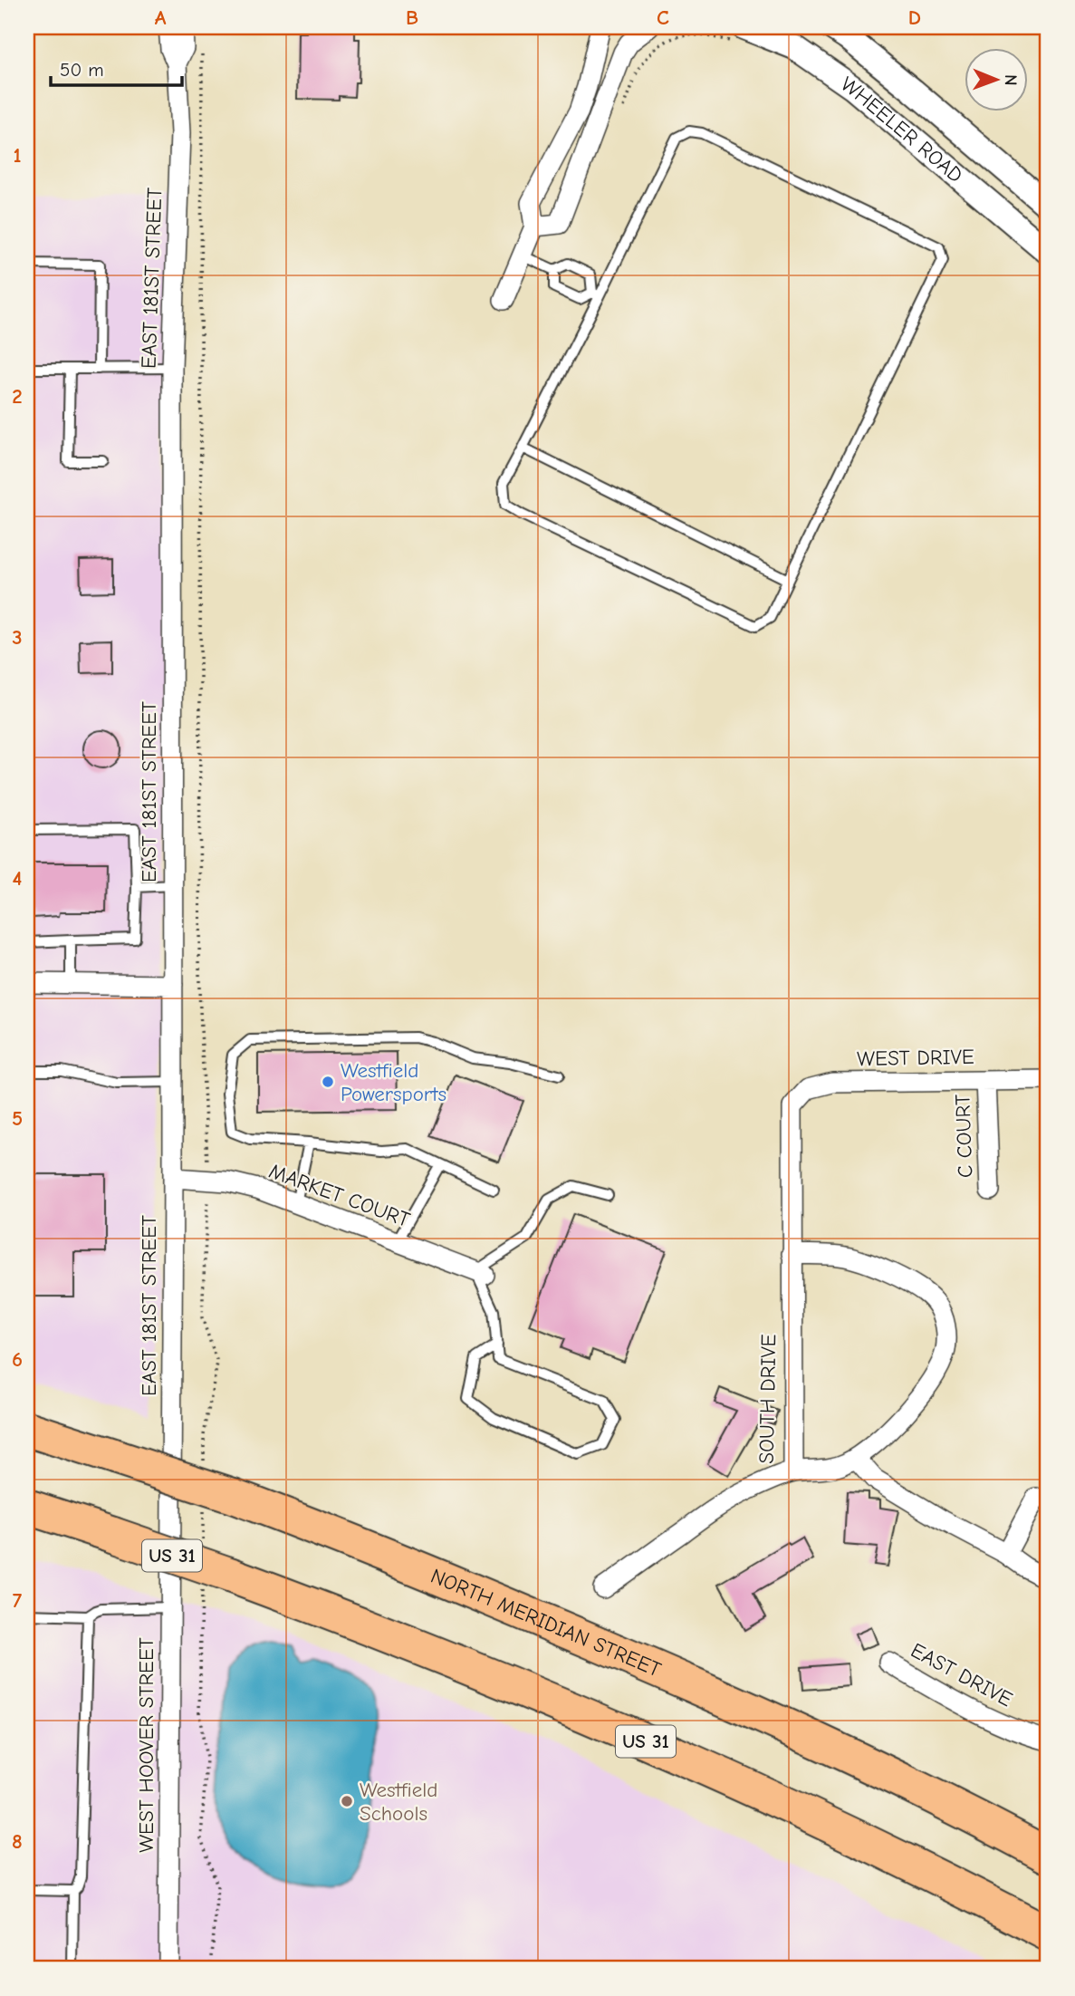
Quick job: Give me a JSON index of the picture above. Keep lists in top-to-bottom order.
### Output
{
  "streets": {
    "highway": ["US 31", "NORTH MERIDIAN STREET"],
    "street": [
      "WHEELER ROAD",
      "EAST 181ST STREET",
      "WEST DRIVE",
      "C COURT",
      "MARKET COURT",
      "SOUTH DRIVE",
      "EAST DRIVE",
      "WEST HOOVER STREET"
    ]
  },
  "crossings": [
    ["EAST 181ST STREET", "MARKET COURT"],
    ["EAST 181ST STREET", "WEST HOOVER STREET"],
    ["WEST DRIVE", "C COURT"],
    ["WEST DRIVE", "SOUTH DRIVE"]
  ],
  "places": ["Westfield Powersports", "Westfield Schools"],
  "scale_bar": "50 m",
  "north": "right",
  "grid": {
    "columns": [
      "A",
      "B",
      "C",
      "D"
    ],
    "rows": [
      "1",
      "2",
      "3",
      "4",
      "5",
      "6",
      "7",
      "8"
    ]
  }
}
